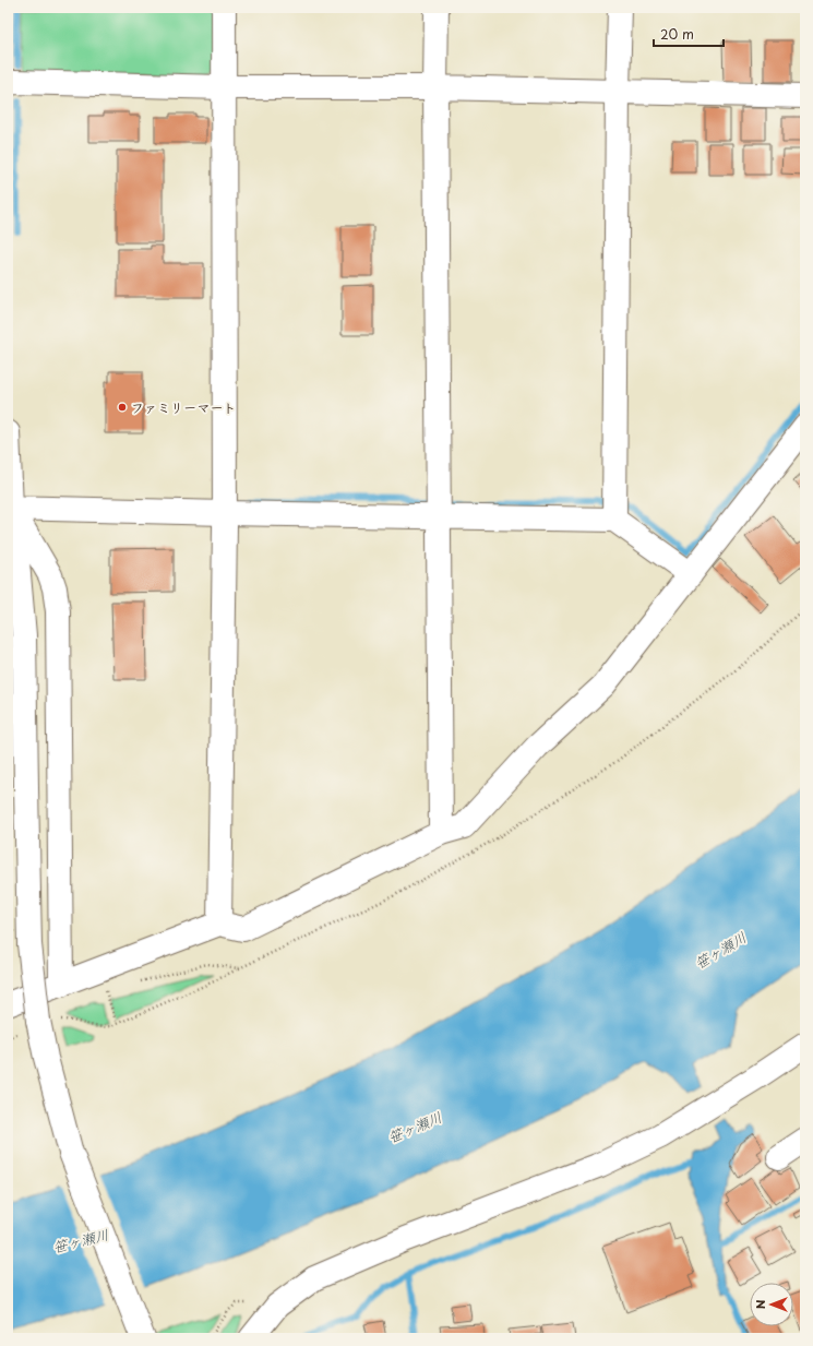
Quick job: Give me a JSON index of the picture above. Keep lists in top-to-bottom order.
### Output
{
  "water": ["笹ヶ瀬川"],
  "places": ["ファミリーマート"],
  "scale_bar": "20 m",
  "north": "left"
}
